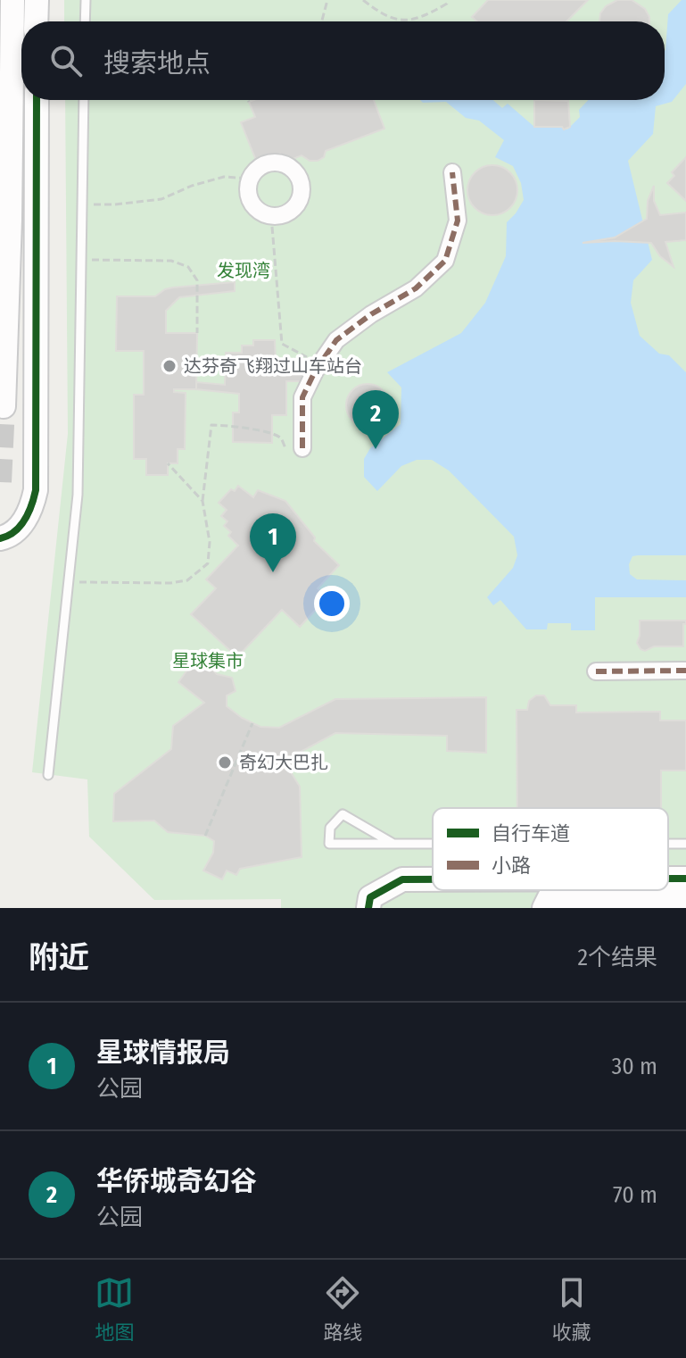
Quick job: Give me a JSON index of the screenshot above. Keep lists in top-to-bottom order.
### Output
{
  "parks": ["发现湾", "星球集市"],
  "places": ["达芬奇飞翔过山车站台", "奇幻大巴扎"],
  "legend": ["自行车道", "小路"],
  "page": {
    "search": "搜索地点",
    "pins": ["2", "1"],
    "heading": ["附近", "2个结果"],
    "list": [
      {
        "mark": "1",
        "name": "星球情报局",
        "note": "公园",
        "value": "30 m"
      },
      {
        "mark": "2",
        "name": "华侨城奇幻谷",
        "note": "公园",
        "value": "70 m"
      }
    ],
    "nav": ["地图", "路线", "收藏"]
  }
}
